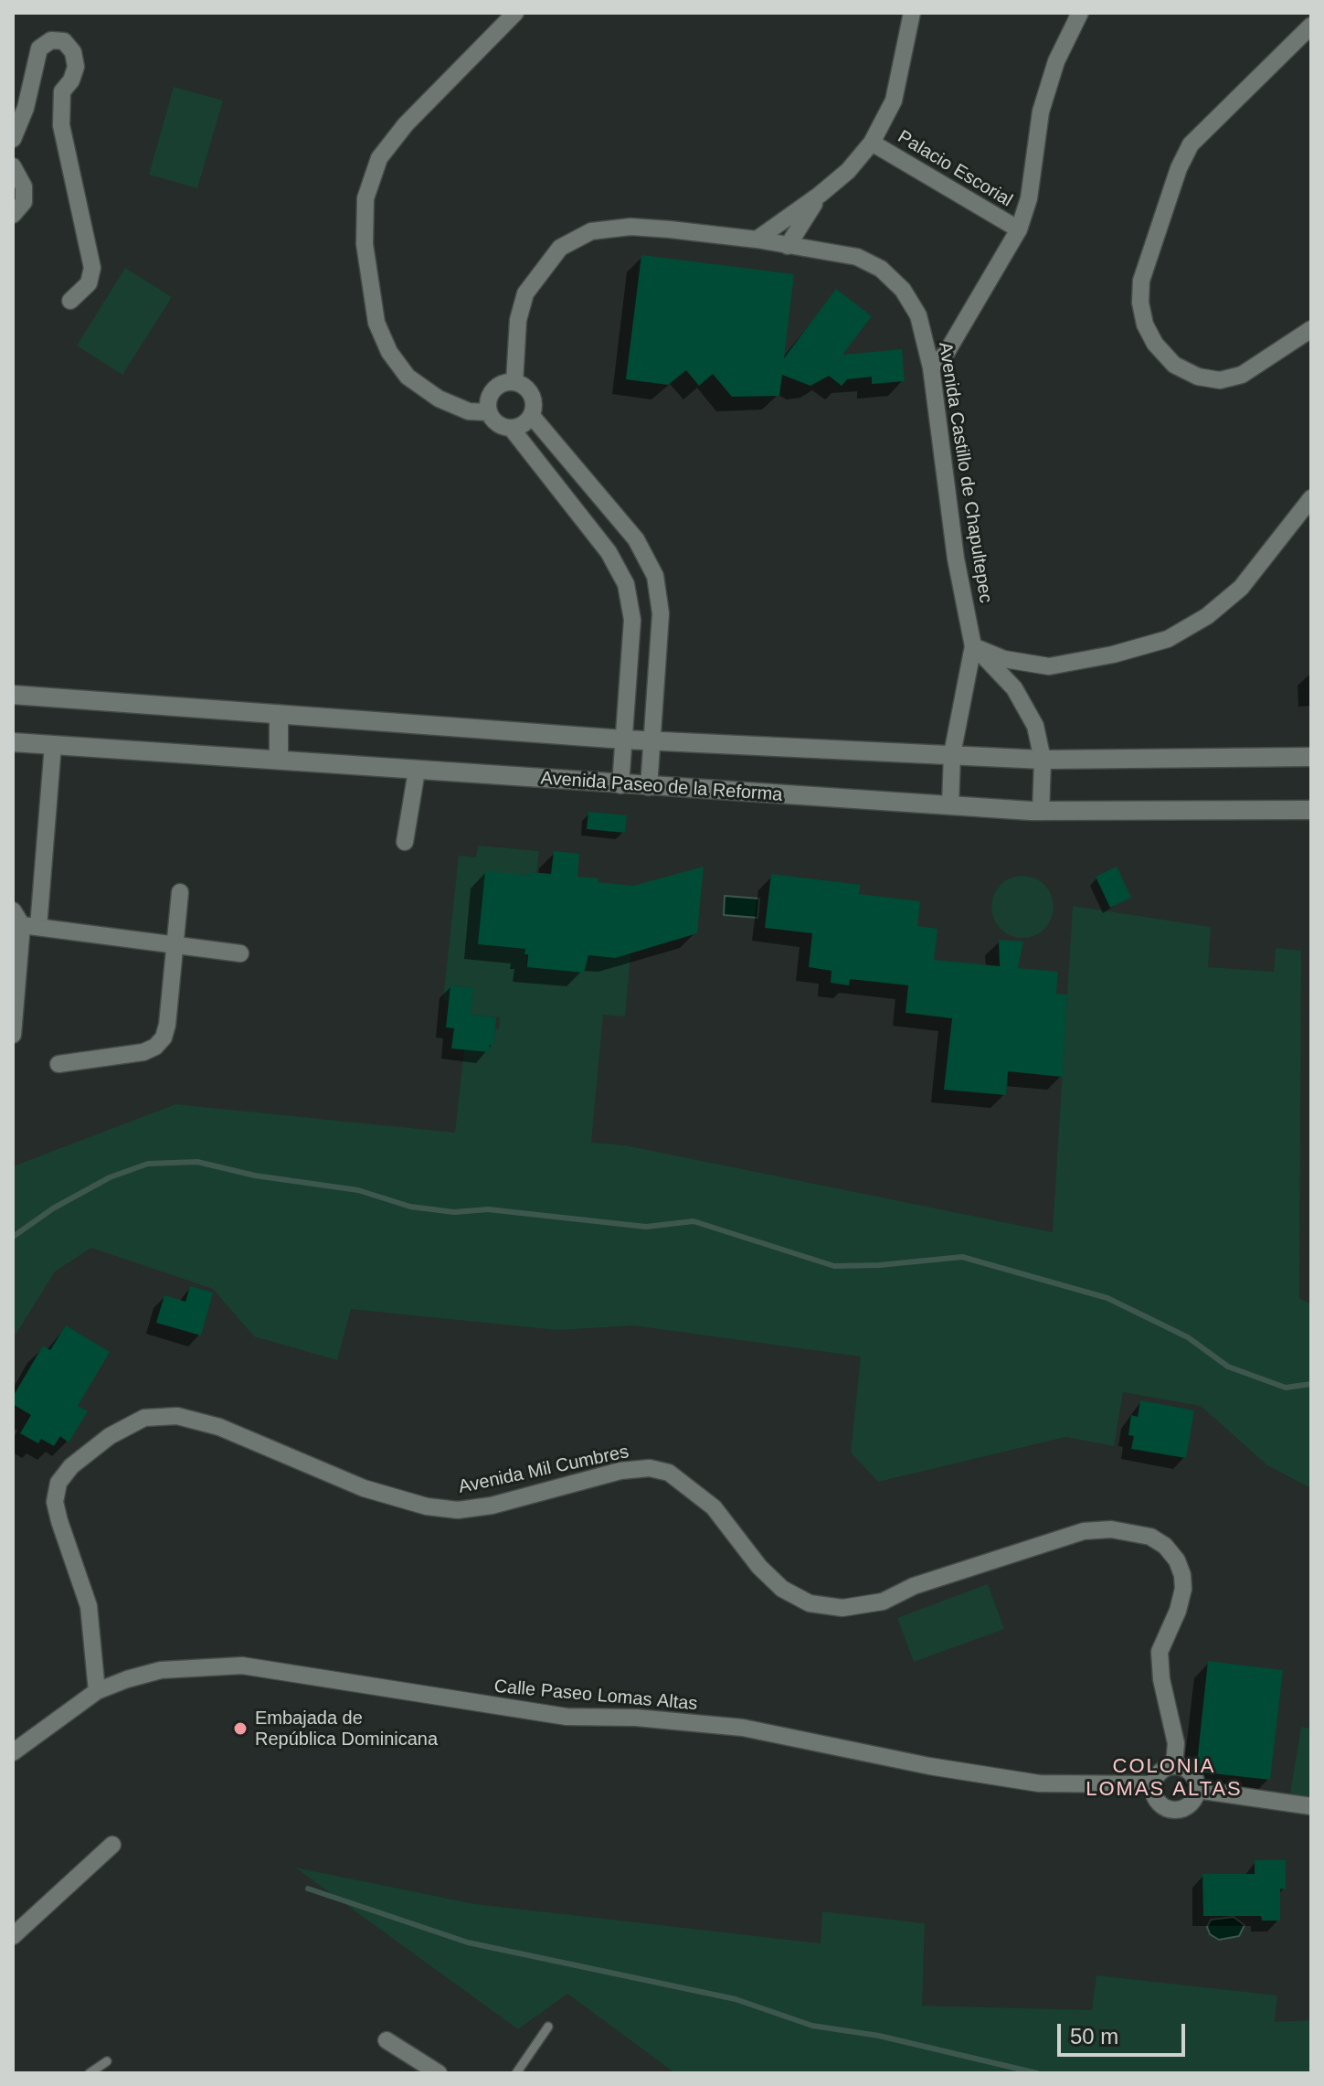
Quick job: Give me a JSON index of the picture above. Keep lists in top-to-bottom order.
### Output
{
  "streets": {
    "main road": ["Avenida Paseo de la Reforma"],
    "street": [
      "Palacio Escorial",
      "Avenida Castillo de Chapultepec",
      "Avenida Mil Cumbres",
      "Calle Paseo Lomas Altas"
    ]
  },
  "crossings": [
    ["Avenida Castillo de Chapultepec", "Avenida Paseo de la Reforma"],
    ["Avenida Mil Cumbres", "Calle Paseo Lomas Altas"]
  ],
  "districts": ["COLONIA LOMAS ALTAS"],
  "places": ["Embajada de República Dominicana"],
  "scale_bar": "50 m"
}
